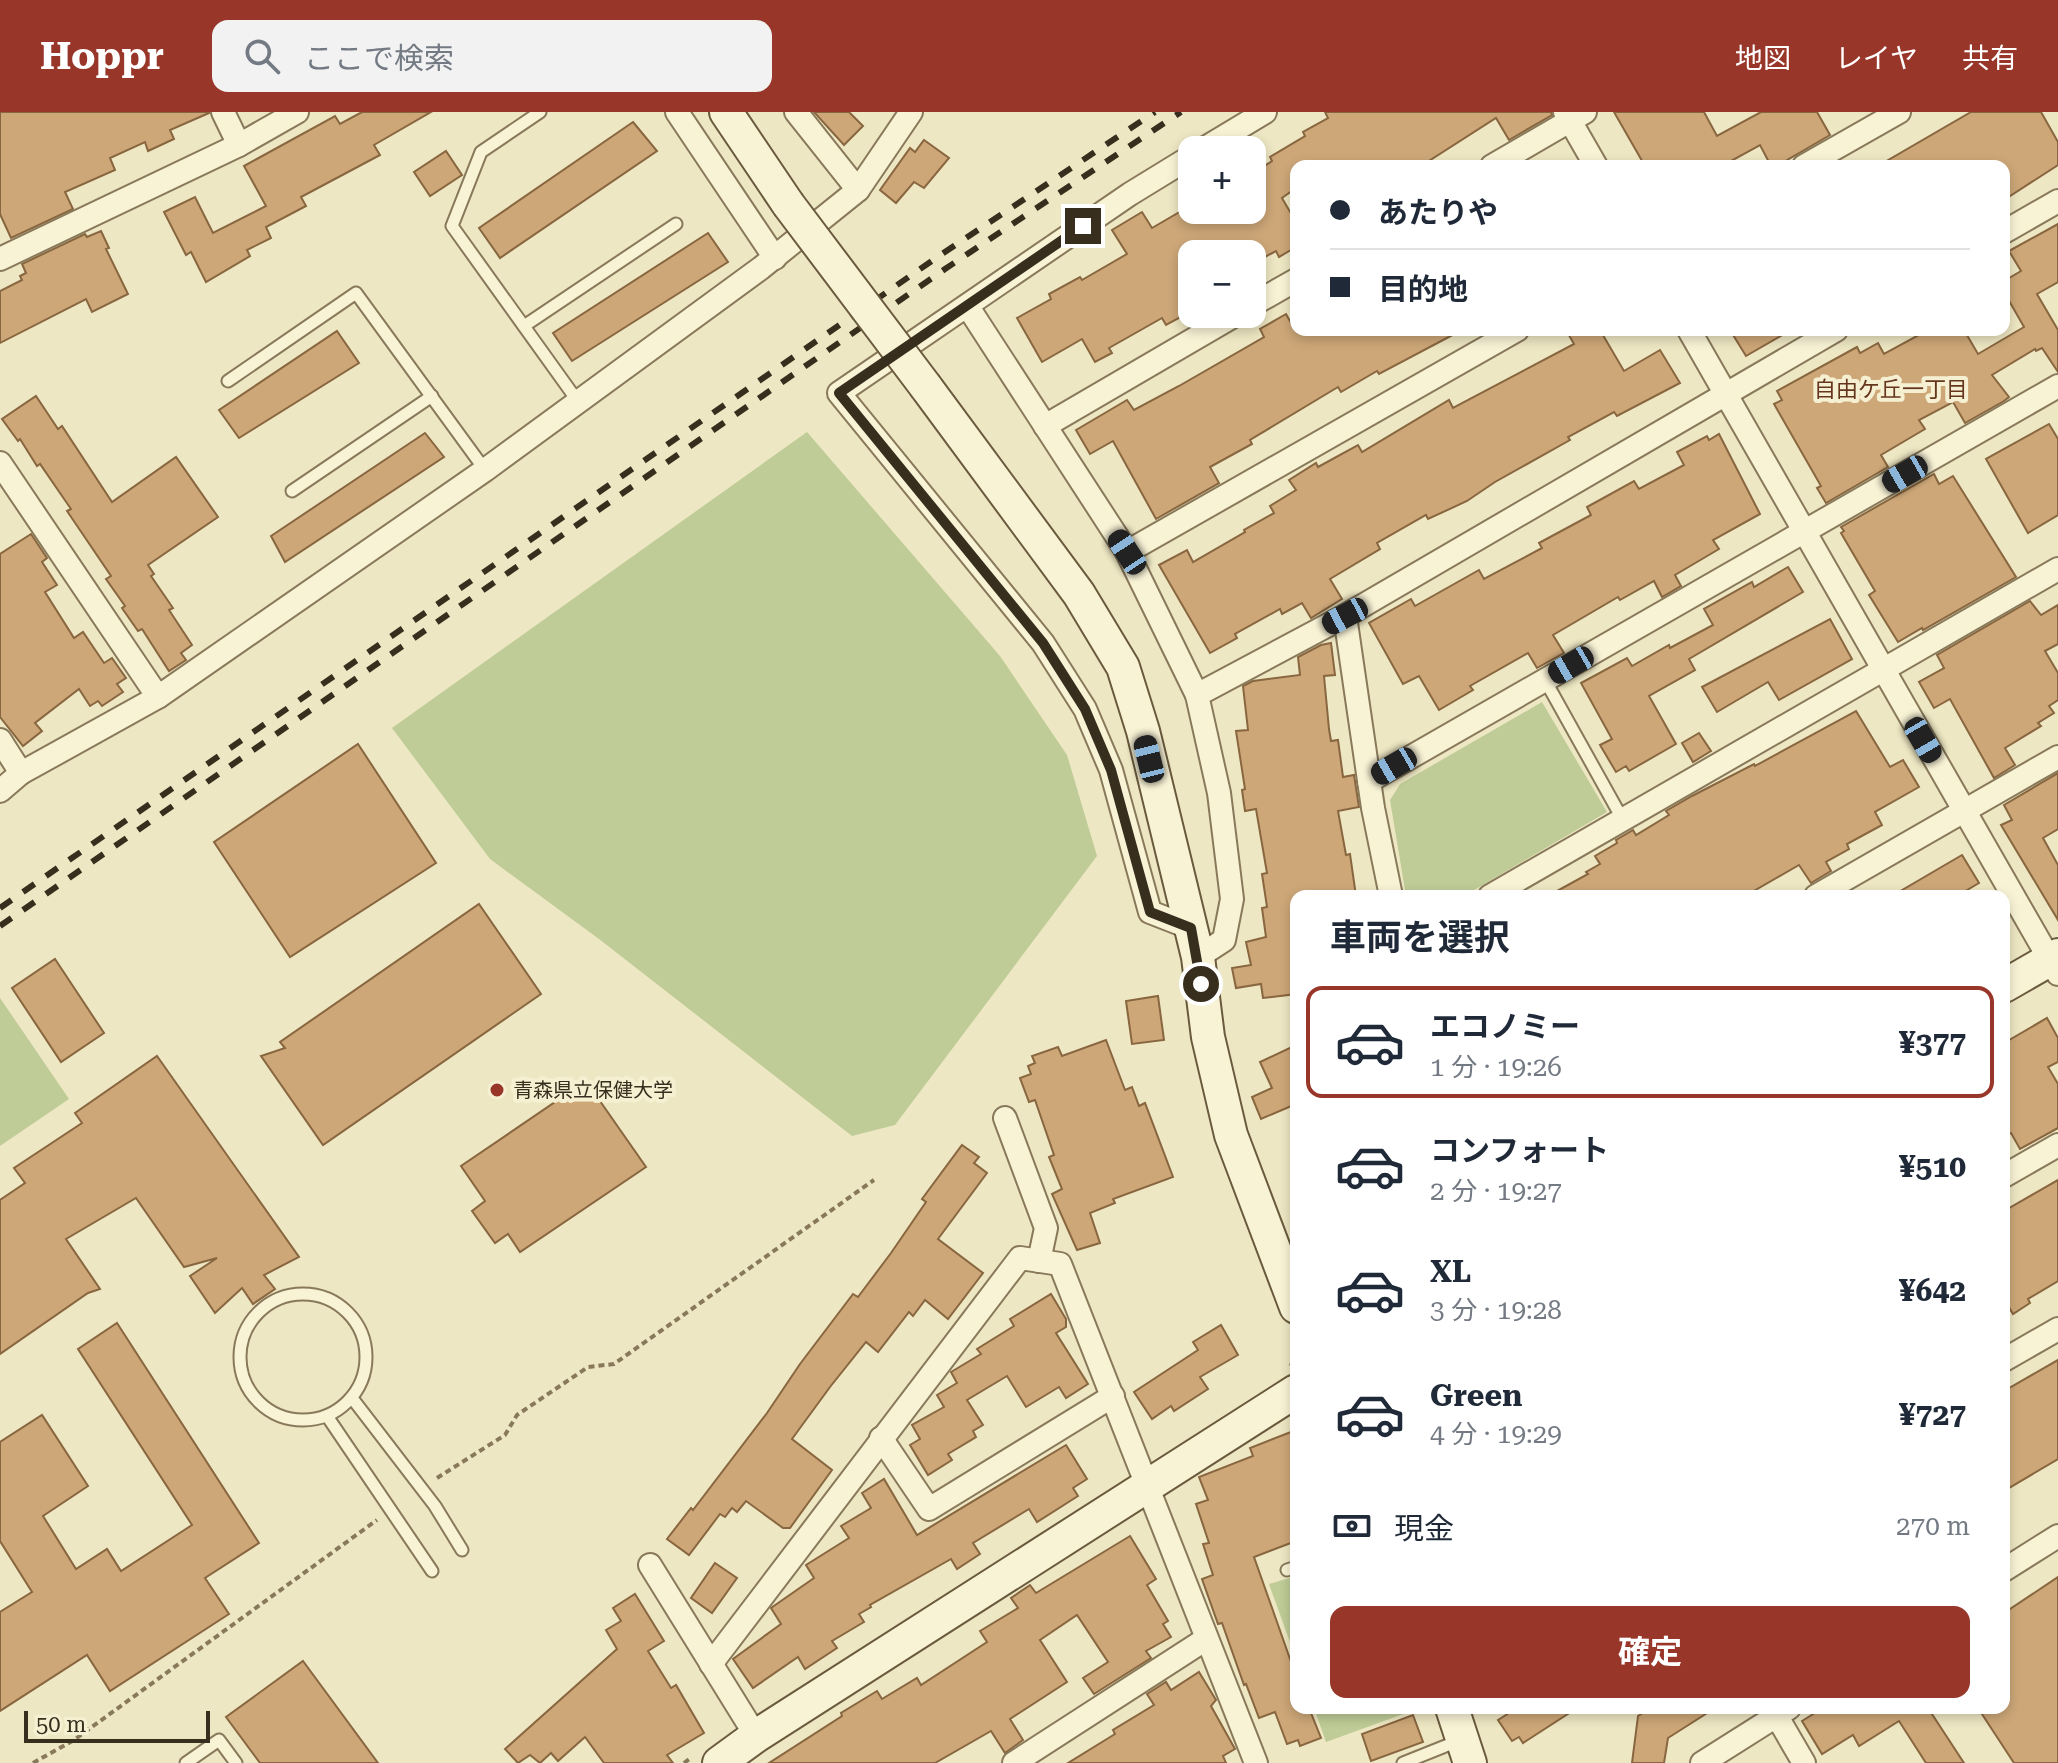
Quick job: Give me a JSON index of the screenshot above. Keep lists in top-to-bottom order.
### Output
{
  "districts": ["自由ケ丘一丁目"],
  "places": ["青森県立保健大学"],
  "scale_bar": "50 m",
  "page": {
    "header": "Hoppr",
    "search": "ここで検索",
    "nav": ["地図", "レイヤ", "共有"],
    "map_buttons": ["+", "−"],
    "banner": ["あたりや", "目的地"],
    "heading": "車両を選択",
    "list": [
      {
        "name": "エコノミー",
        "note": "1 分 · 19:26",
        "value": "¥377"
      },
      {
        "name": "コンフォート",
        "note": "2 分 · 19:27",
        "value": "¥510"
      },
      {
        "name": "XL",
        "note": "3 分 · 19:28",
        "value": "¥642"
      },
      {
        "name": "Green",
        "note": "4 分 · 19:29",
        "value": "¥727"
      }
    ],
    "pay": ["現金", "270 m"],
    "buttons": "確定",
    "scale": "50 m"
  }
}
